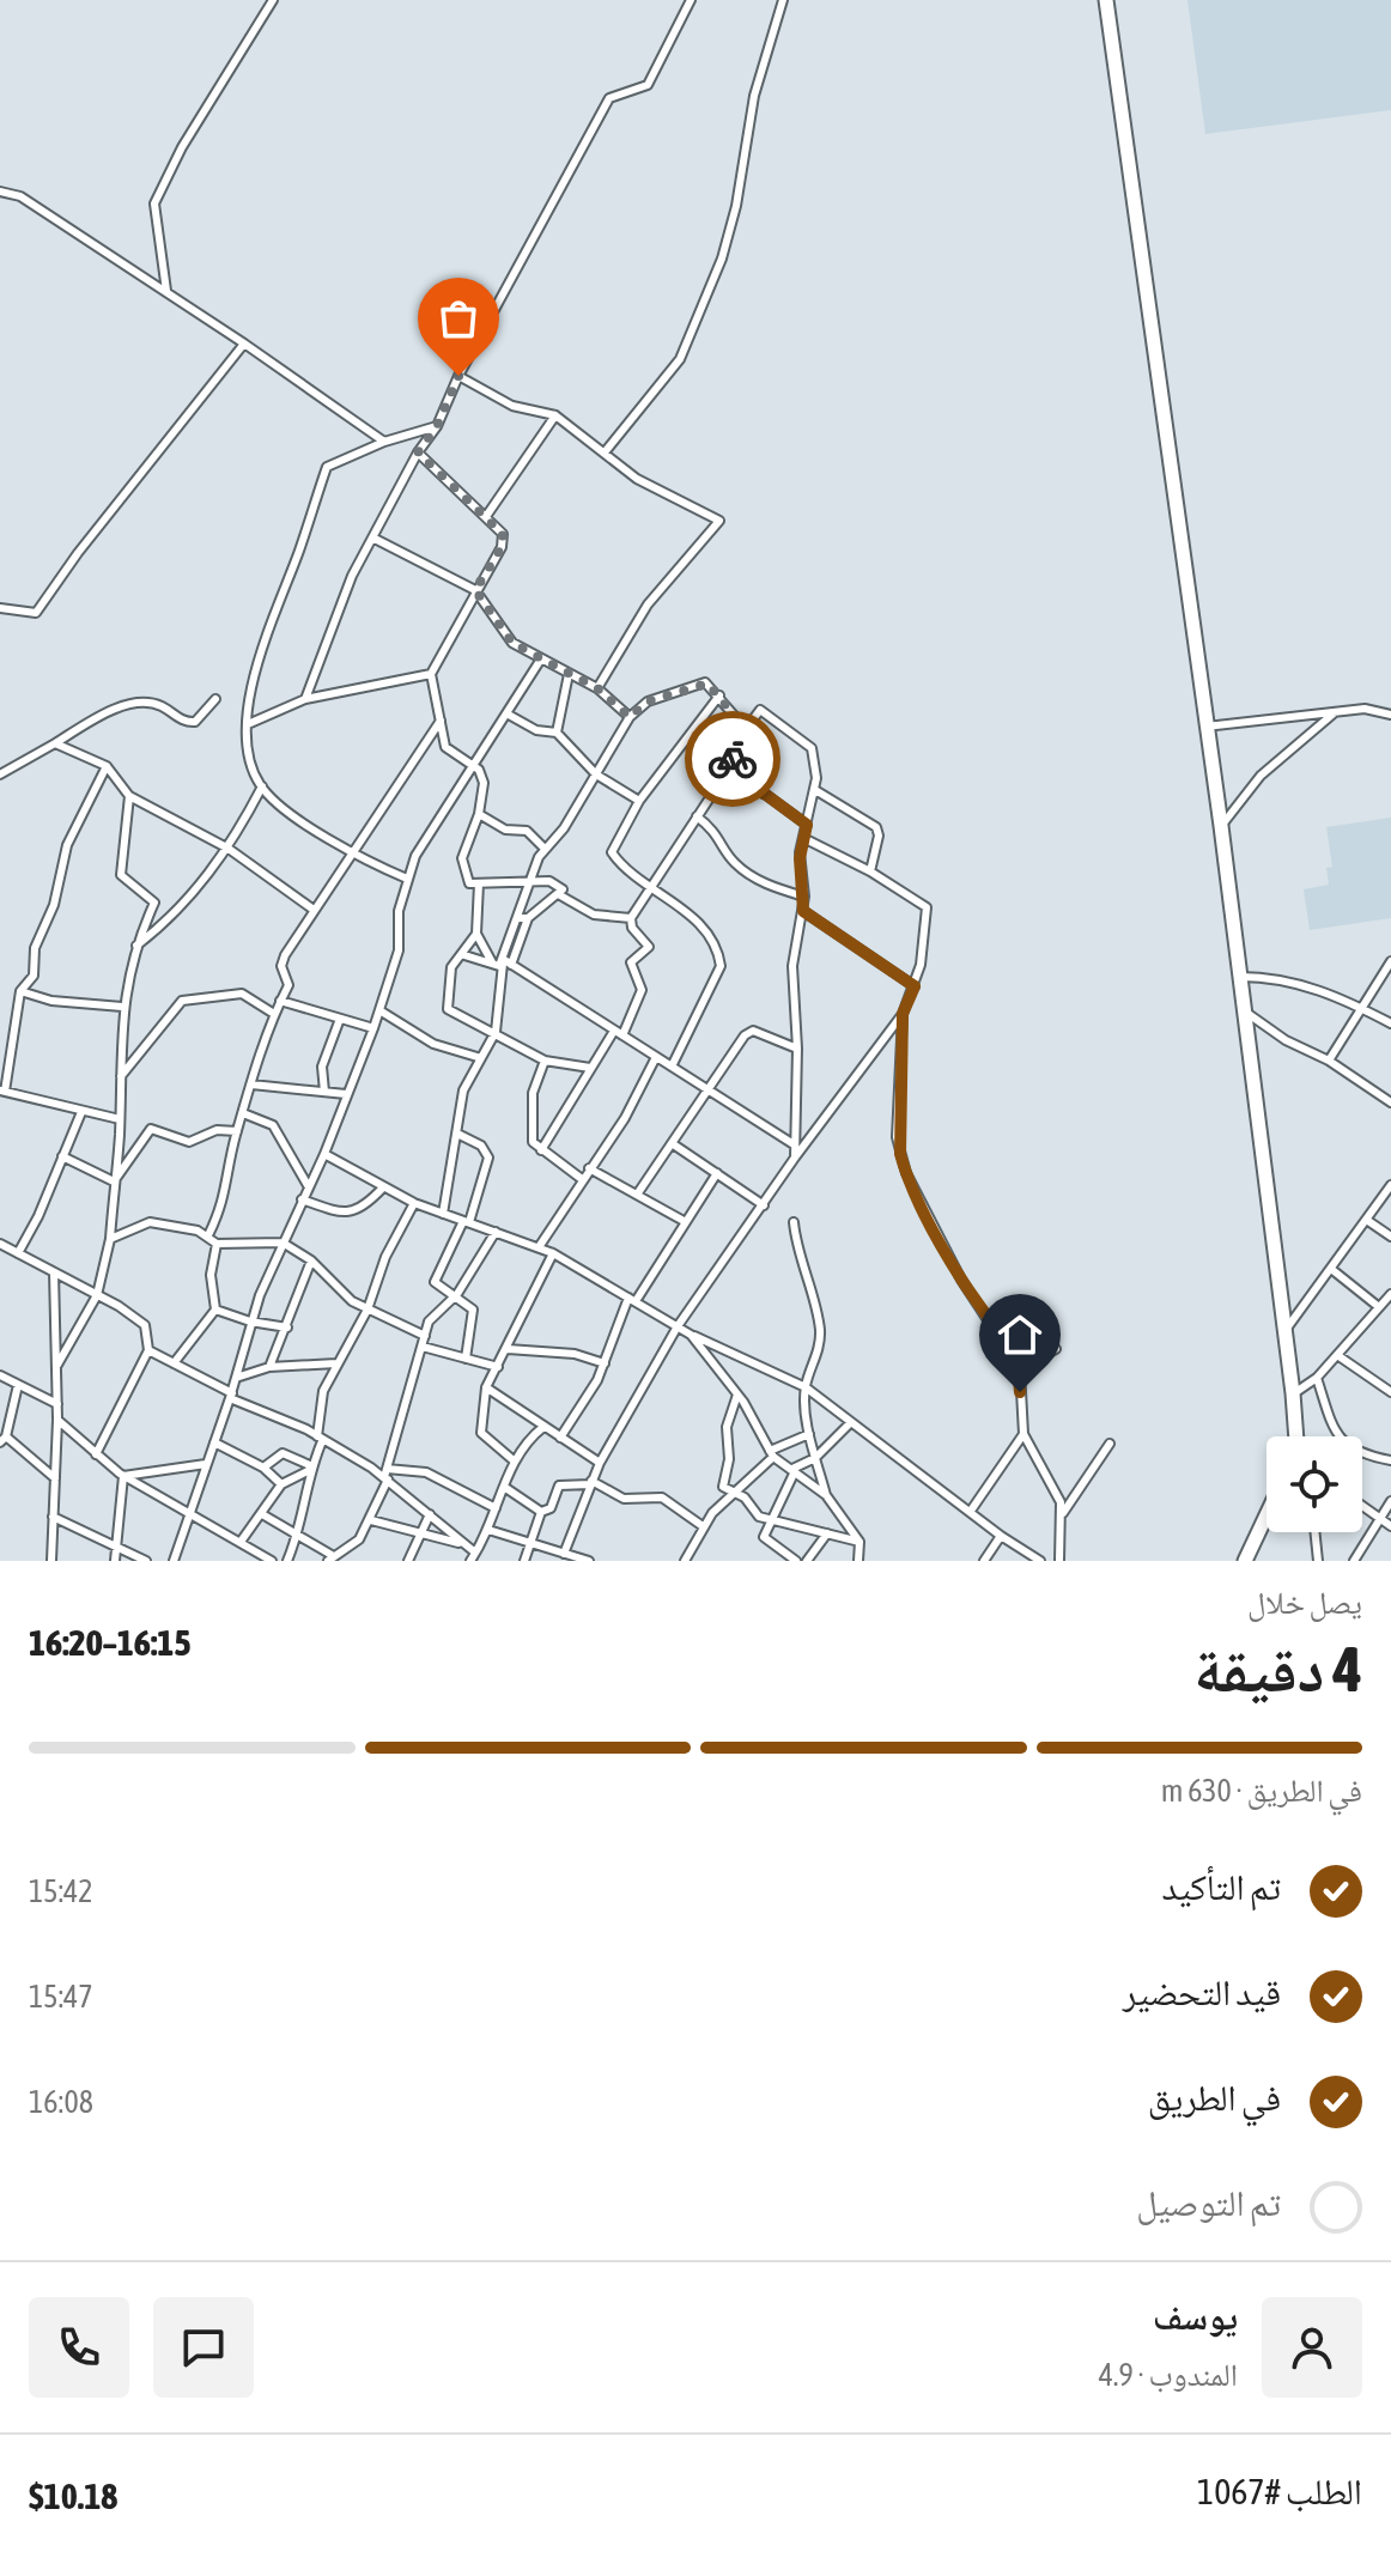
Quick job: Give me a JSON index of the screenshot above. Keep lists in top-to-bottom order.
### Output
{
  "page": {
    "heading": ["4 دقيقة", "يصل خلال", "16:15–16:20"],
    "panel": [
      "يوسف",
      "المندوب · 4.9",
      "الطلب #1067",
      "$10.18"
    ],
    "bar": "في الطريق · 630 m",
    "list": [
      ["تم التأكيد", "15:42"],
      ["قيد التحضير", "15:47"],
      ["في الطريق", "16:08"],
      "تم التوصيل"
    ]
  }
}
